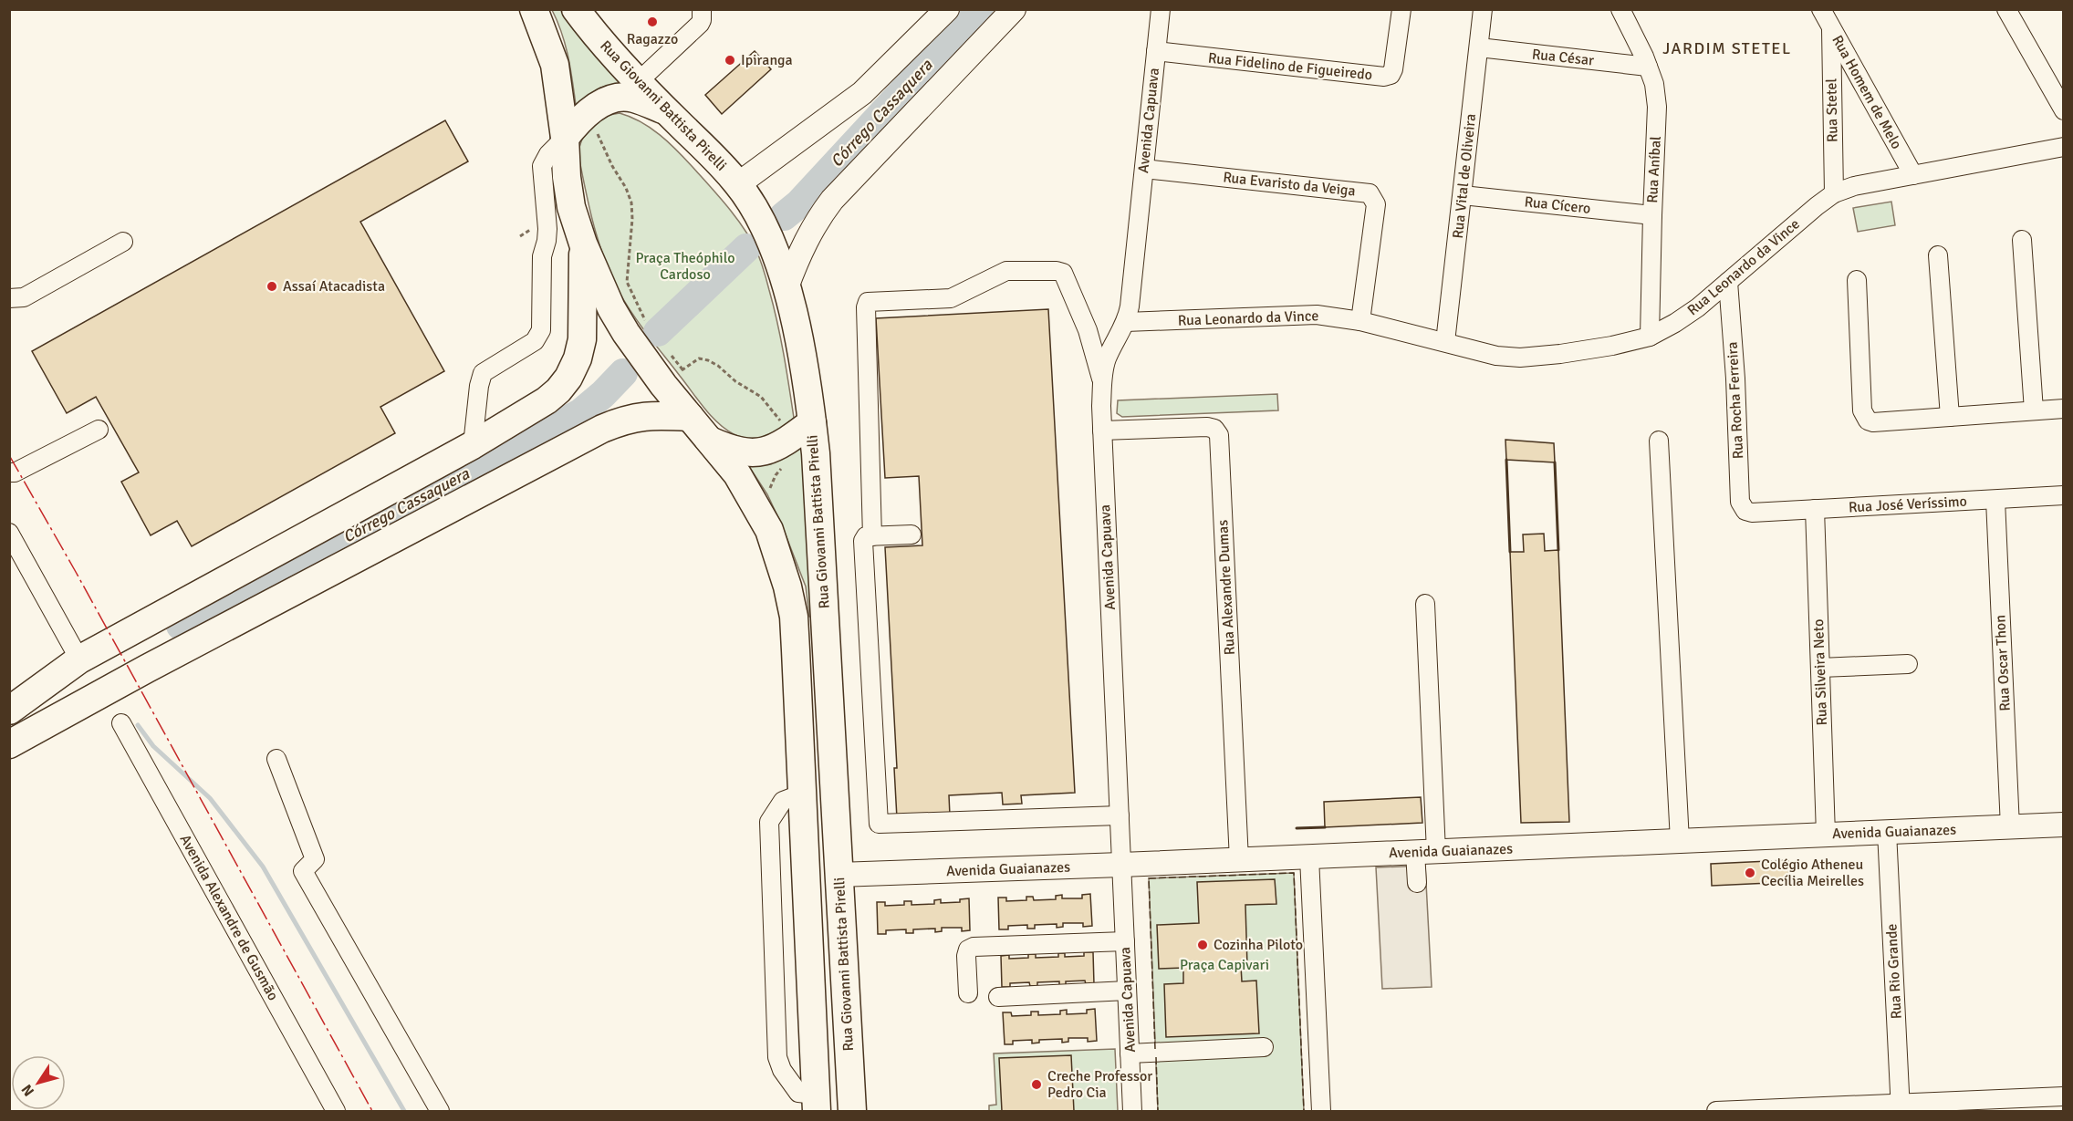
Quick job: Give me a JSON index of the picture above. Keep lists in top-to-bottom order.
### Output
{
  "streets": {
    "highway": ["Rua Giovanni Battista Pirelli"],
    "main road": ["Avenida Guaianazes"],
    "street": [
      "Rua César",
      "Rua Fidelino de Figueiredo",
      "Rua Homem de Melo",
      "Rua Stetel",
      "Avenida Capuava",
      "Rua Aníbal",
      "Rua Vital de Oliveira",
      "Rua Evaristo da Veiga",
      "Rua Cícero",
      "Rua Leonardo da Vince",
      "Rua Rocha Ferreira",
      "Rua José Veríssimo",
      "Rua Alexandre Dumas",
      "Rua Oscar Thon",
      "Rua Silveira Neto",
      "Avenida Alexandre de Gusmão",
      "Rua Rio Grande"
    ]
  },
  "crossings": [
    ["Rua César", "Rua Aníbal"],
    ["Rua César", "Rua Vital de Oliveira"],
    ["Rua Fidelino de Figueiredo", "Avenida Capuava"],
    ["Rua Homem de Melo", "Rua Stetel"],
    ["Rua Homem de Melo", "Rua Leonardo da Vince"],
    ["Rua Giovanni Battista Pirelli", "Avenida Guaianazes"],
    ["Rua Stetel", "Rua Leonardo da Vince"],
    ["Avenida Capuava", "Rua Evaristo da Veiga"],
    ["Avenida Capuava", "Rua Leonardo da Vince"],
    ["Avenida Capuava", "Rua Alexandre Dumas"],
    ["Avenida Capuava", "Avenida Guaianazes"],
    ["Rua Aníbal", "Rua Cícero"],
    ["Rua Aníbal", "Rua Leonardo da Vince"],
    ["Rua Vital de Oliveira", "Rua Cícero"],
    ["Rua Vital de Oliveira", "Rua Leonardo da Vince"],
    ["Rua Evaristo da Veiga", "Rua Leonardo da Vince"],
    ["Rua Leonardo da Vince", "Rua Rocha Ferreira"],
    ["Rua Rocha Ferreira", "Rua José Veríssimo"],
    ["Rua José Veríssimo", "Rua Oscar Thon"],
    ["Rua José Veríssimo", "Rua Silveira Neto"],
    ["Rua Alexandre Dumas", "Avenida Guaianazes"],
    ["Rua Oscar Thon", "Avenida Guaianazes"],
    ["Rua Silveira Neto", "Avenida Guaianazes"],
    ["Avenida Guaianazes", "Rua Rio Grande"]
  ],
  "districts": ["JARDIM STETEL"],
  "water": ["Córrego Cassaquera"],
  "parks": ["Praça Theóphilo Cardoso", "Praça Capivari"],
  "places": [
    "Ragazzo",
    "Ipiranga",
    "Assaí Atacadista",
    "Colégio Atheneu Cecília Meirelles",
    "Cozinha Piloto",
    "Creche Professor Pedro Cia"
  ],
  "north": "bottom left"
}
